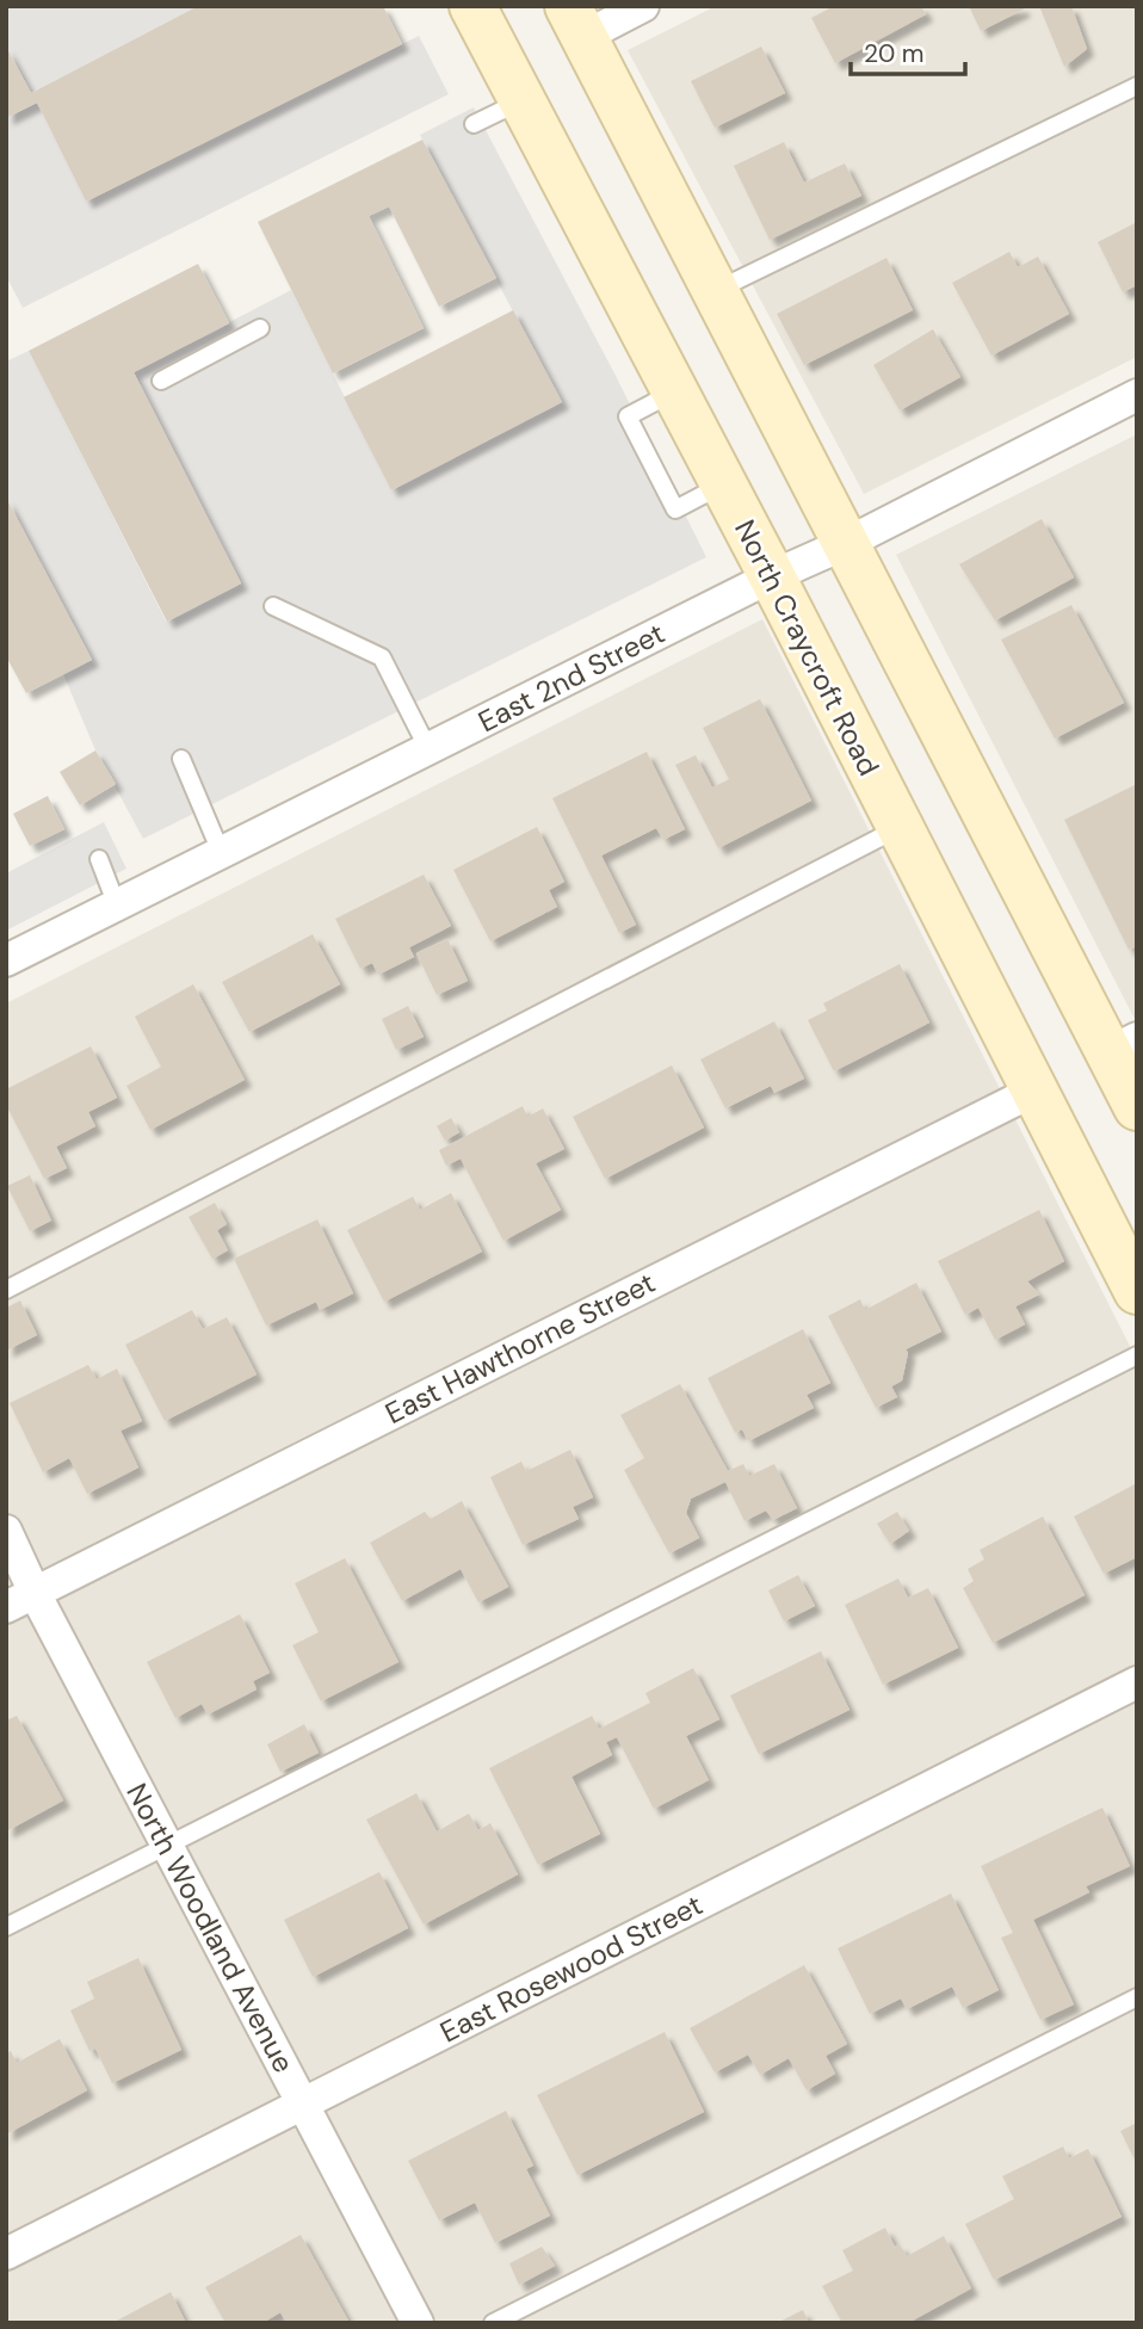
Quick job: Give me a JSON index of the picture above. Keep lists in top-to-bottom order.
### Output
{
  "streets": {
    "main road": ["North Craycroft Road"],
    "street": [
      "East 2nd Street",
      "East Hawthorne Street",
      "North Woodland Avenue",
      "East Rosewood Street"
    ]
  },
  "crossings": [
    ["North Craycroft Road", "East 2nd Street"],
    ["North Craycroft Road", "East Hawthorne Street"],
    ["East Hawthorne Street", "North Woodland Avenue"],
    ["North Woodland Avenue", "East Rosewood Street"]
  ],
  "scale_bar": "20 m"
}
